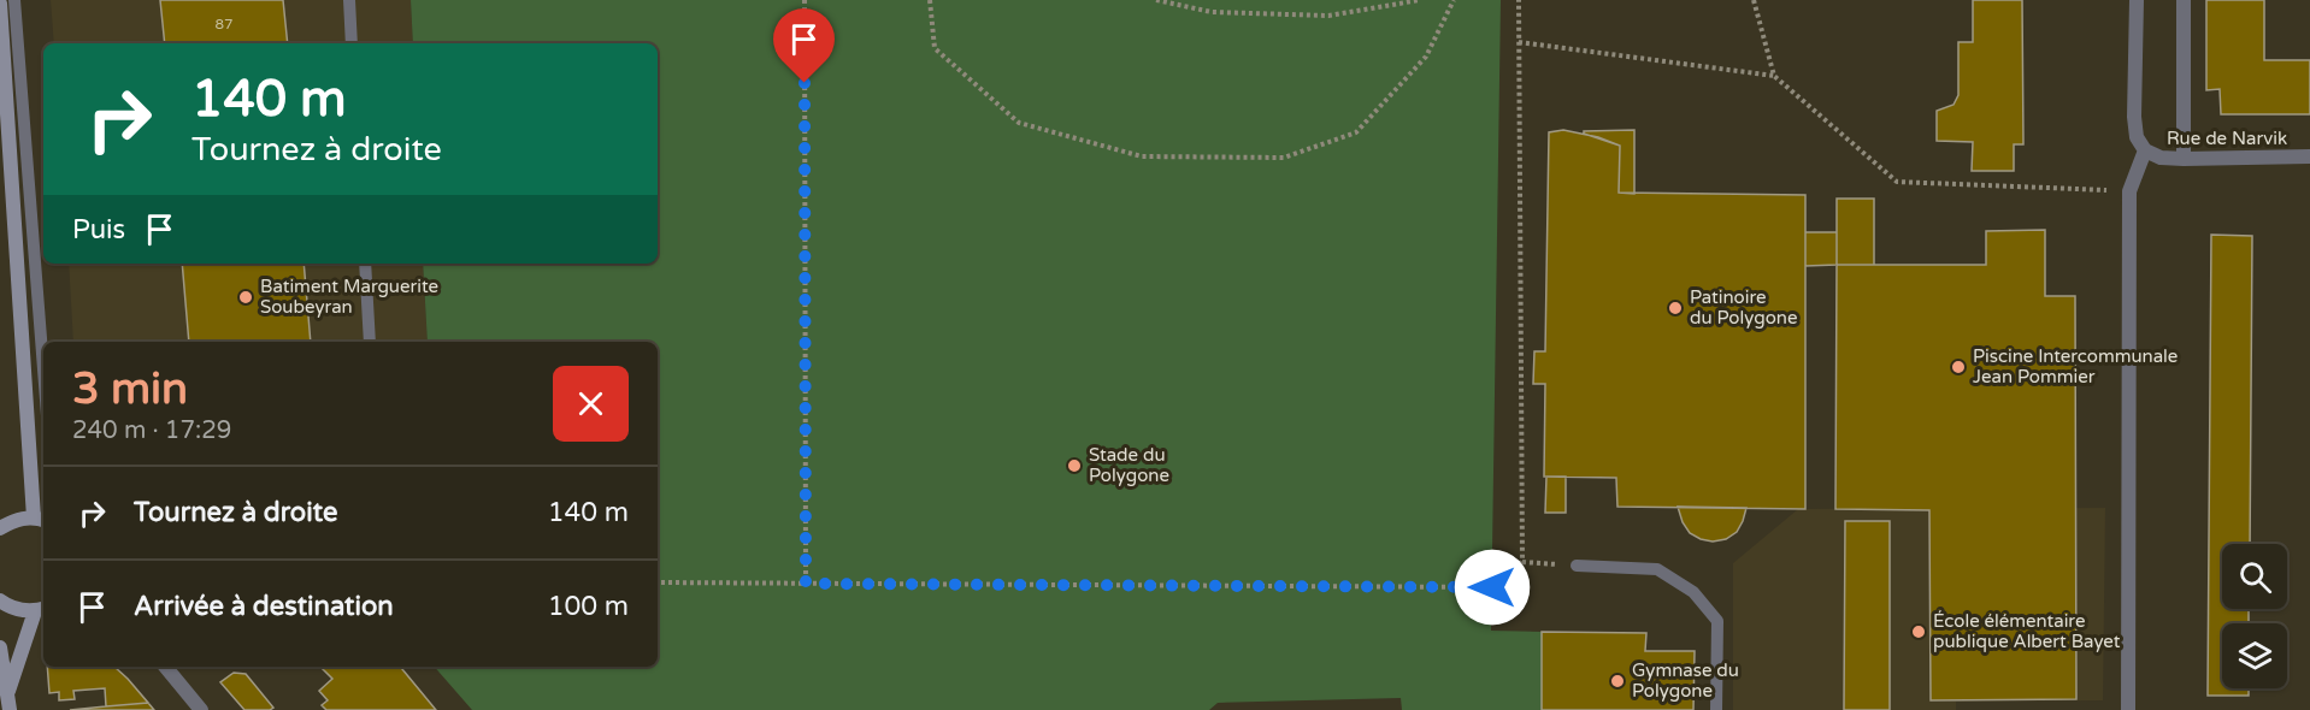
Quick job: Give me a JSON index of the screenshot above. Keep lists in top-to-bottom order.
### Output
{
  "streets": {
    "street": ["Rue de Narvik"]
  },
  "places": [
    "Batiment Marguerite Soubeyran",
    "Patinoire du Polygone",
    "Piscine Intercommunale Jean Pommier",
    "Stade du Polygone",
    "École élémentaire publique Albert Bayet",
    "Gymnase du Polygone"
  ],
  "house_numbers": ["87"],
  "page": {
    "turn": ["140 m", "Tournez à droite"],
    "then": "Puis",
    "heading": ["3 min", "240 m · 17:29"],
    "list": [
      {
        "name": "Tournez à droite",
        "value": "140 m"
      },
      {
        "name": "Arrivée à destination",
        "value": "100 m"
      }
    ]
  }
}
